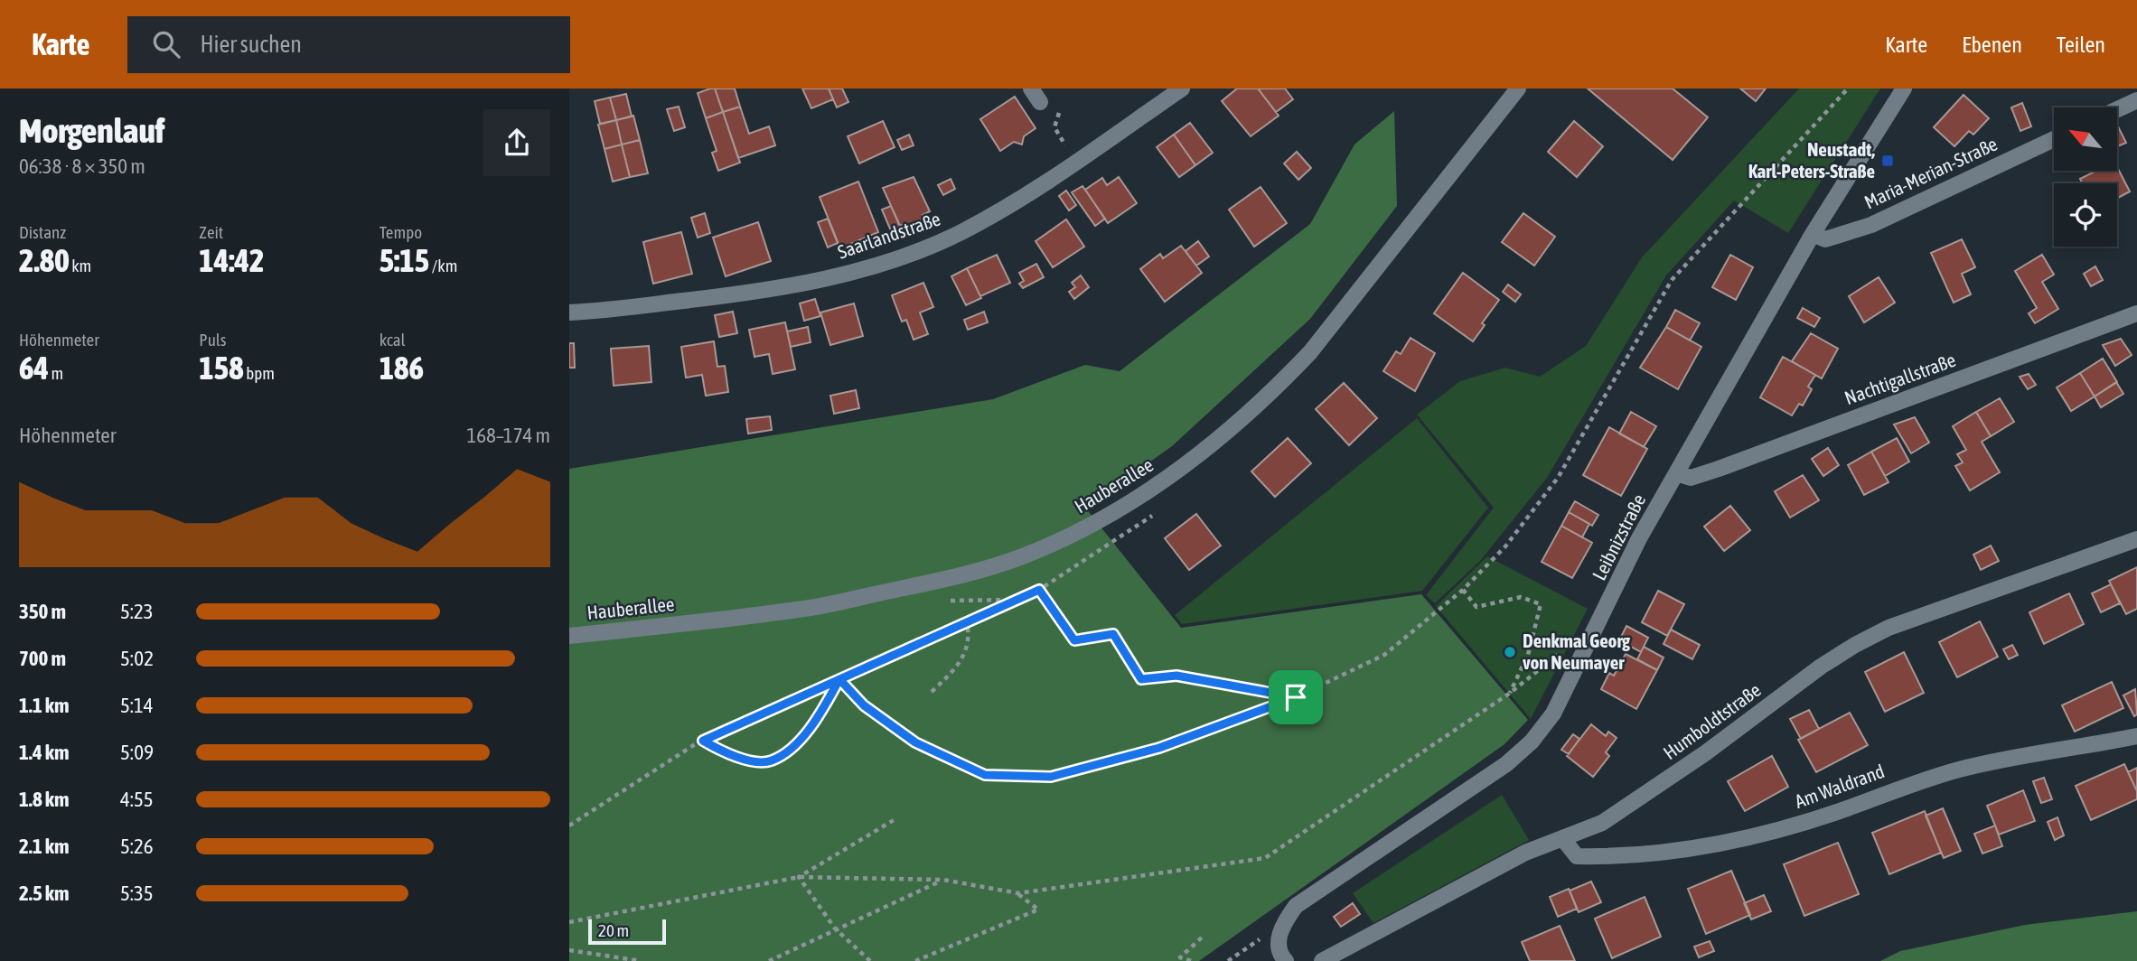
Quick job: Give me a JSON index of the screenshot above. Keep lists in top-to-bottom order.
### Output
{
  "streets": {
    "street": [
      "Maria-Merian-Straße",
      "Saarlandstraße",
      "Nachtigallstraße",
      "Hauberallee",
      "Leibnizstraße",
      "Humboldtstraße",
      "Am Waldrand"
    ]
  },
  "crossings": [
    ["Maria-Merian-Straße", "Leibnizstraße"],
    ["Nachtigallstraße", "Leibnizstraße"],
    ["Humboldtstraße", "Am Waldrand"]
  ],
  "places": {
    "transit": ["Neustadt, Karl-Peters-Straße"],
    "other": ["Denkmal Georg von Neumayer"]
  },
  "scale_bar": "20 m",
  "north": "top left",
  "page": {
    "header": "Karte",
    "search": "Hier suchen",
    "nav": ["Karte", "Ebenen", "Teilen"],
    "heading": ["Morgenlauf", "06:38 · 8 × 350 m"],
    "stats": [
      ["Distanz", "2.80 km"],
      ["Zeit", "14:42"],
      ["Tempo", "5:15 /km"],
      ["Höhenmeter", "64 m"],
      ["Puls", "158 bpm"],
      ["kcal", "186"]
    ],
    "chart": ["Höhenmeter", "168–174 m"],
    "list": [
      {
        "name": "350 m",
        "note": "5:23"
      },
      {
        "name": "700 m",
        "note": "5:02"
      },
      {
        "name": "1.1 km",
        "note": "5:14"
      },
      {
        "name": "1.4 km",
        "note": "5:09"
      },
      {
        "name": "1.8 km",
        "note": "4:55"
      },
      {
        "name": "2.1 km",
        "note": "5:26"
      },
      {
        "name": "2.5 km",
        "note": "5:35"
      }
    ],
    "scale": "20 m"
  }
}
